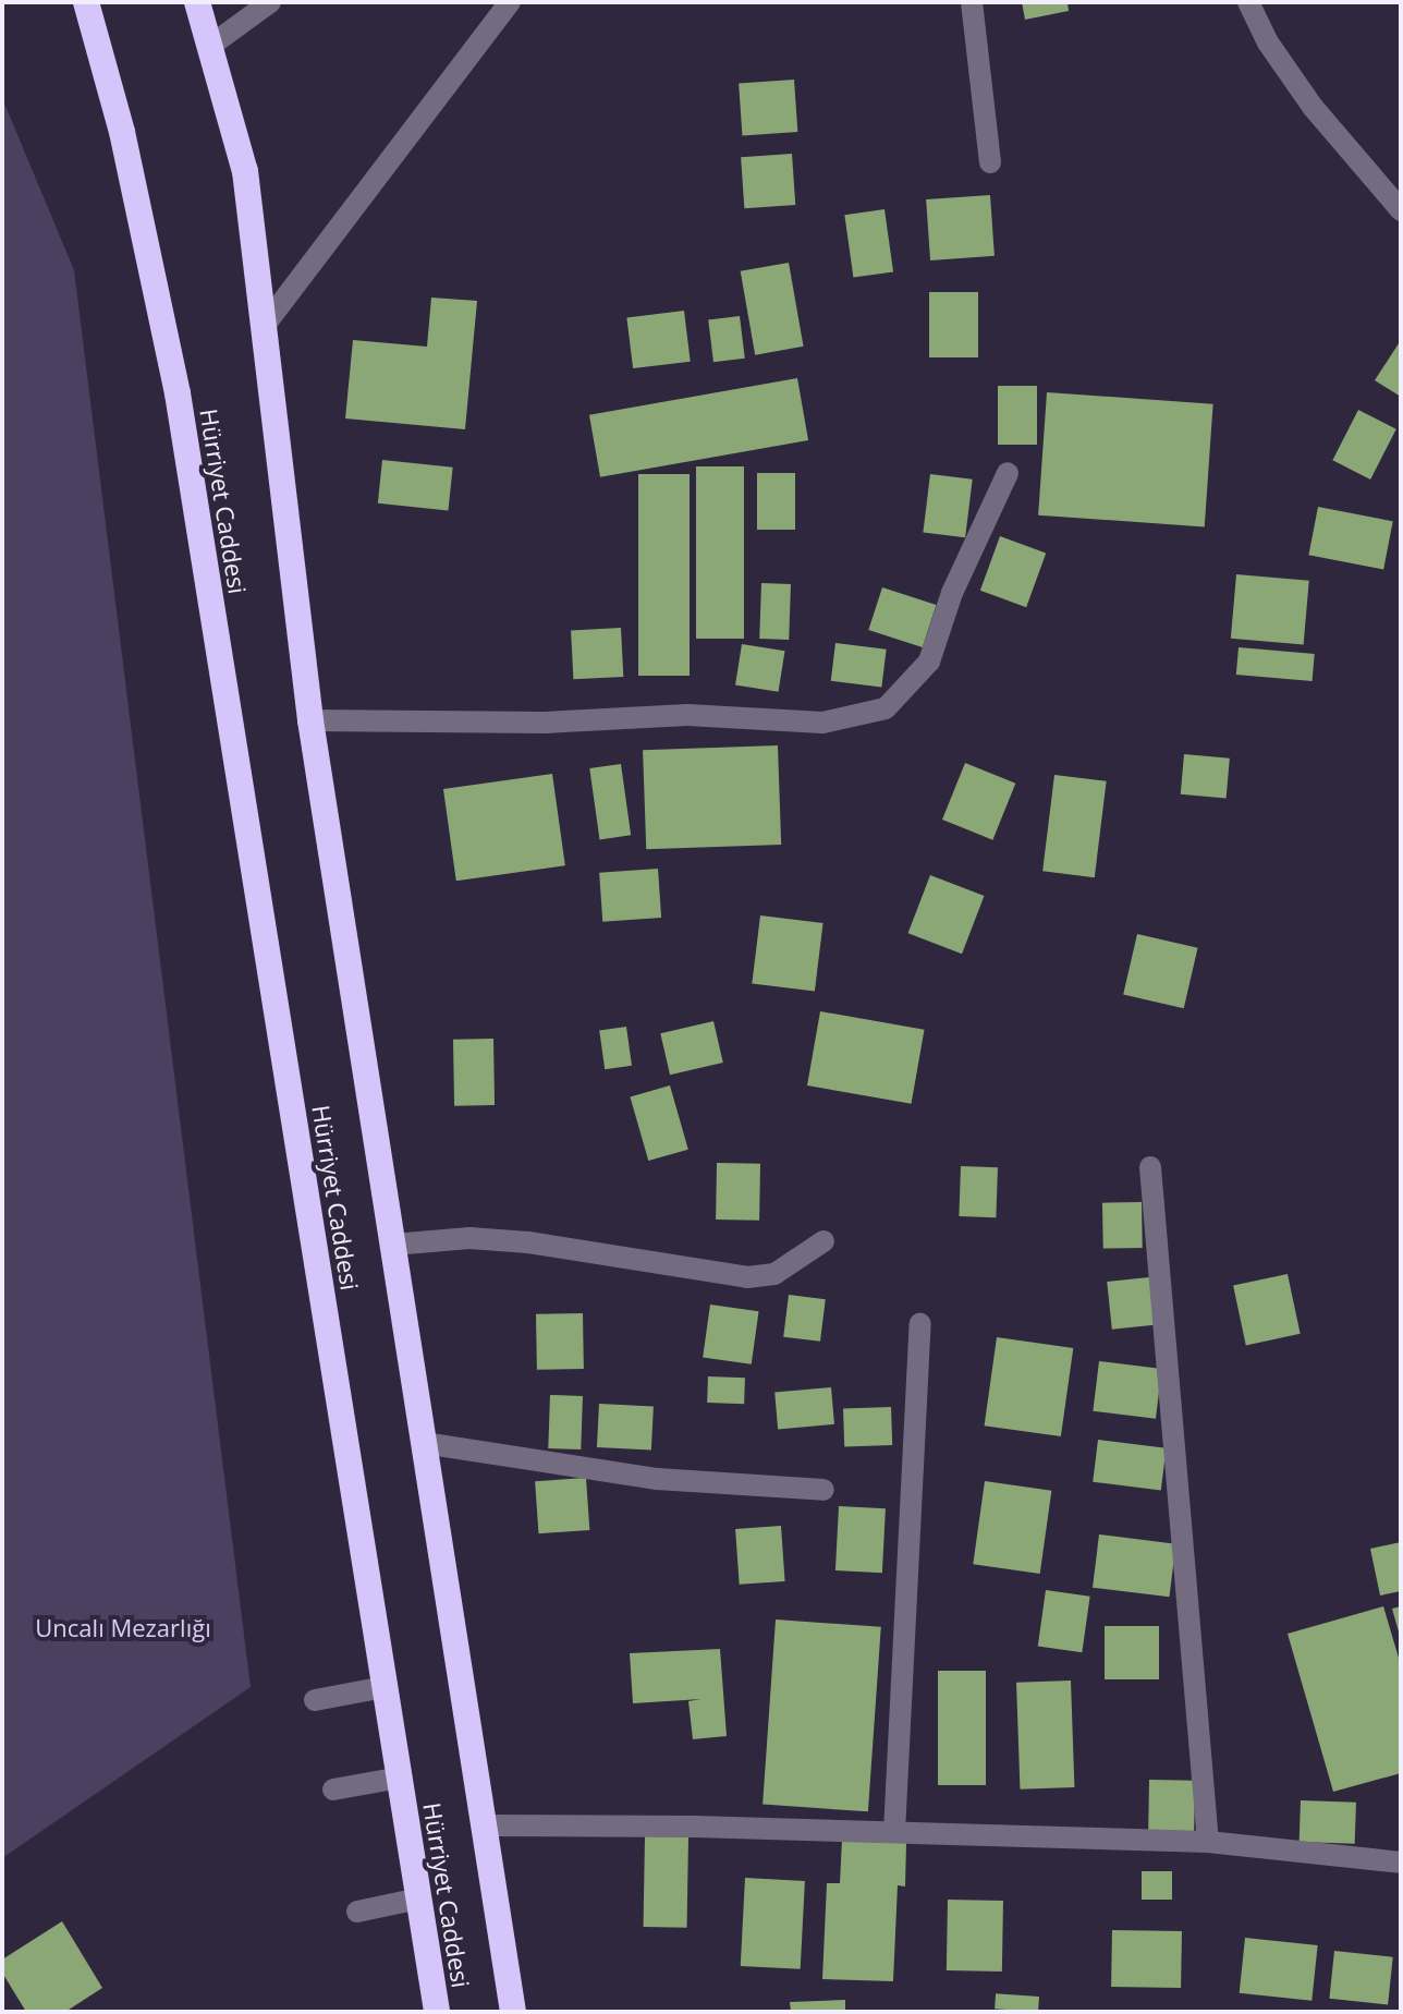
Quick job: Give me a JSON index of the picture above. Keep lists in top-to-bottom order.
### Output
{
  "streets": {
    "highway": ["Hürriyet Caddesi"]
  },
  "parks": ["Uncalı Mezarlığı"]
}
